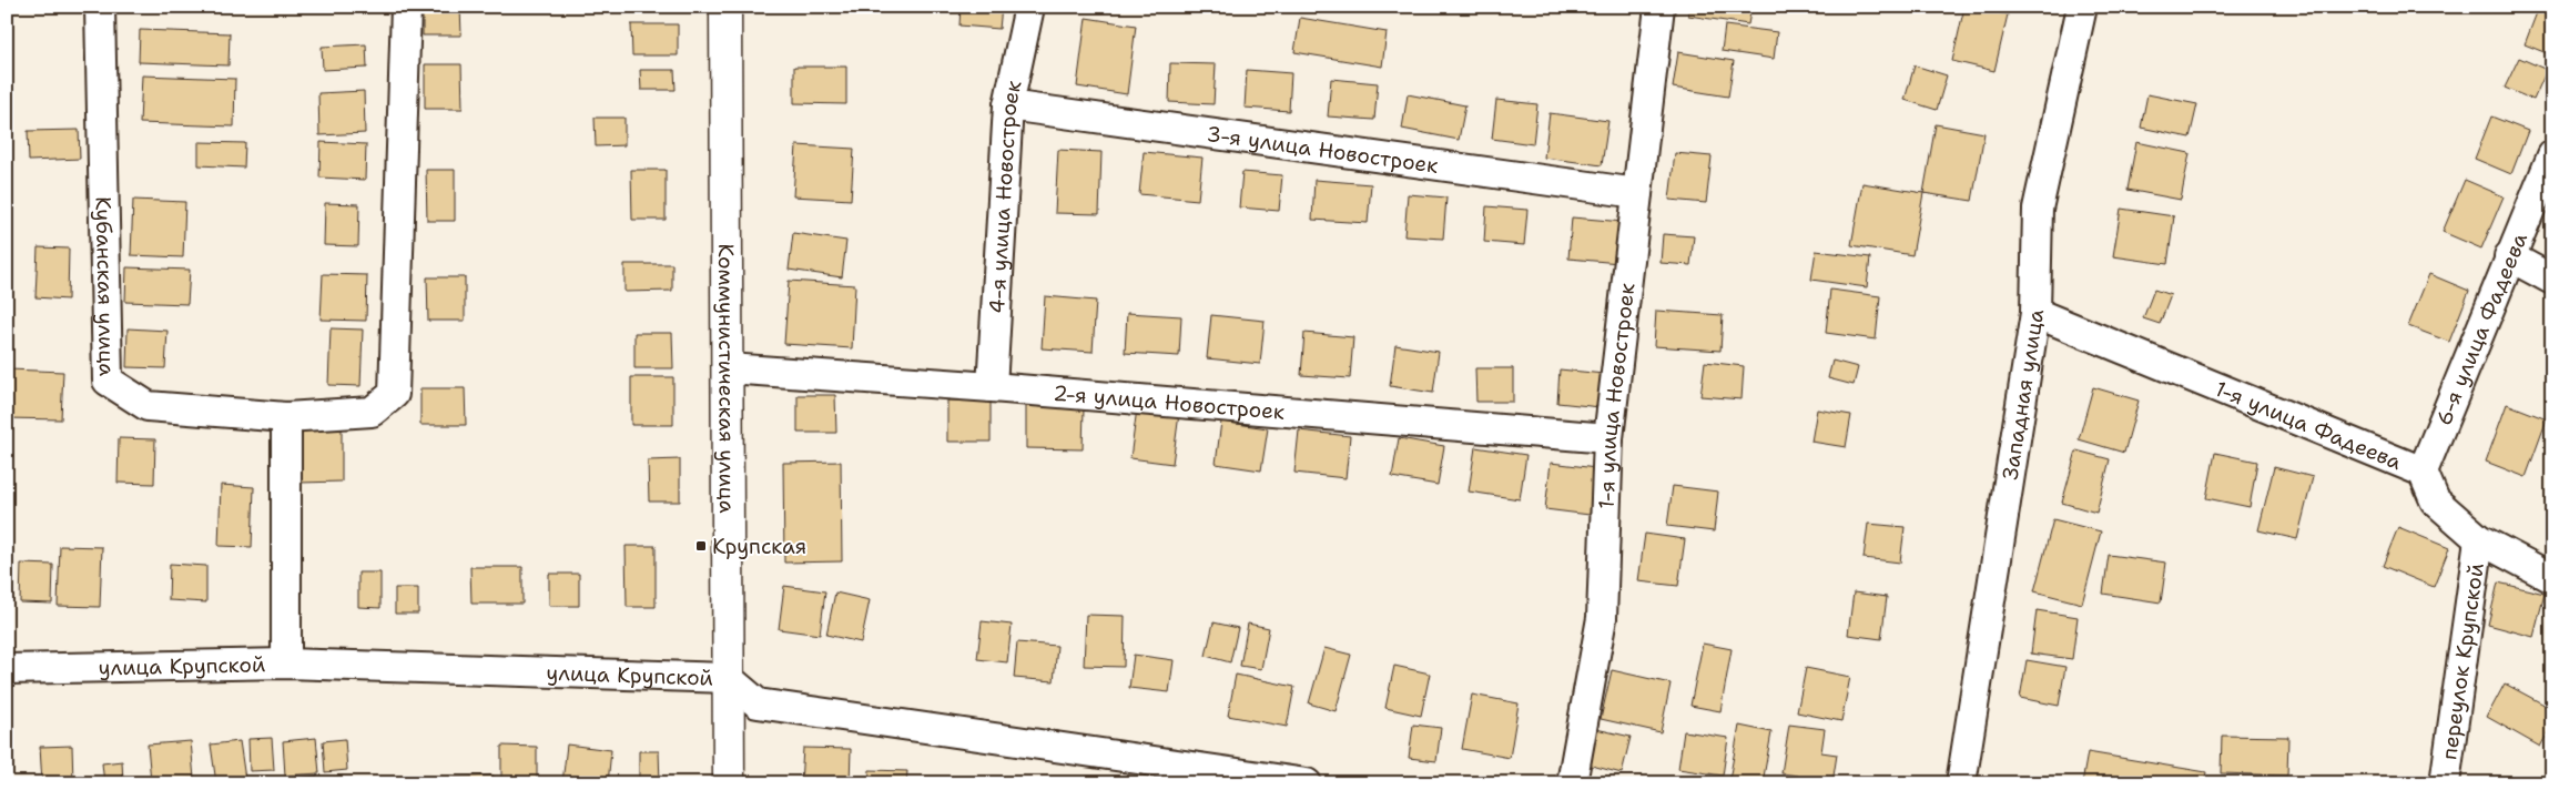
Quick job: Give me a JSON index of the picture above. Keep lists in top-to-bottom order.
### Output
{
  "streets": {
    "main road": ["Коммунистическая улица"],
    "street": [
      "3-я улица Новостроек",
      "4-я улица Новостроек",
      "Кубанская улица",
      "6-я улица Фадеева",
      "Западная улица",
      "1-я улица Новостроек",
      "2-я улица Новостроек",
      "1-я улица Фадеева",
      "переулок Крупской",
      "улица Крупской"
    ]
  },
  "crossings": [
    ["3-я улица Новостроек", "4-я улица Новостроек"],
    ["3-я улица Новостроек", "1-я улица Новостроек"],
    ["4-я улица Новостроек", "2-я улица Новостроек"],
    ["6-я улица Фадеева", "1-я улица Фадеева"],
    ["Коммунистическая улица", "2-я улица Новостроек"],
    ["Коммунистическая улица", "улица Крупской"],
    ["Западная улица", "1-я улица Фадеева"],
    ["1-я улица Новостроек", "2-я улица Новостроек"],
    ["1-я улица Фадеева", "переулок Крупской"]
  ],
  "places": {
    "transit": ["Крупская"]
  }
}
